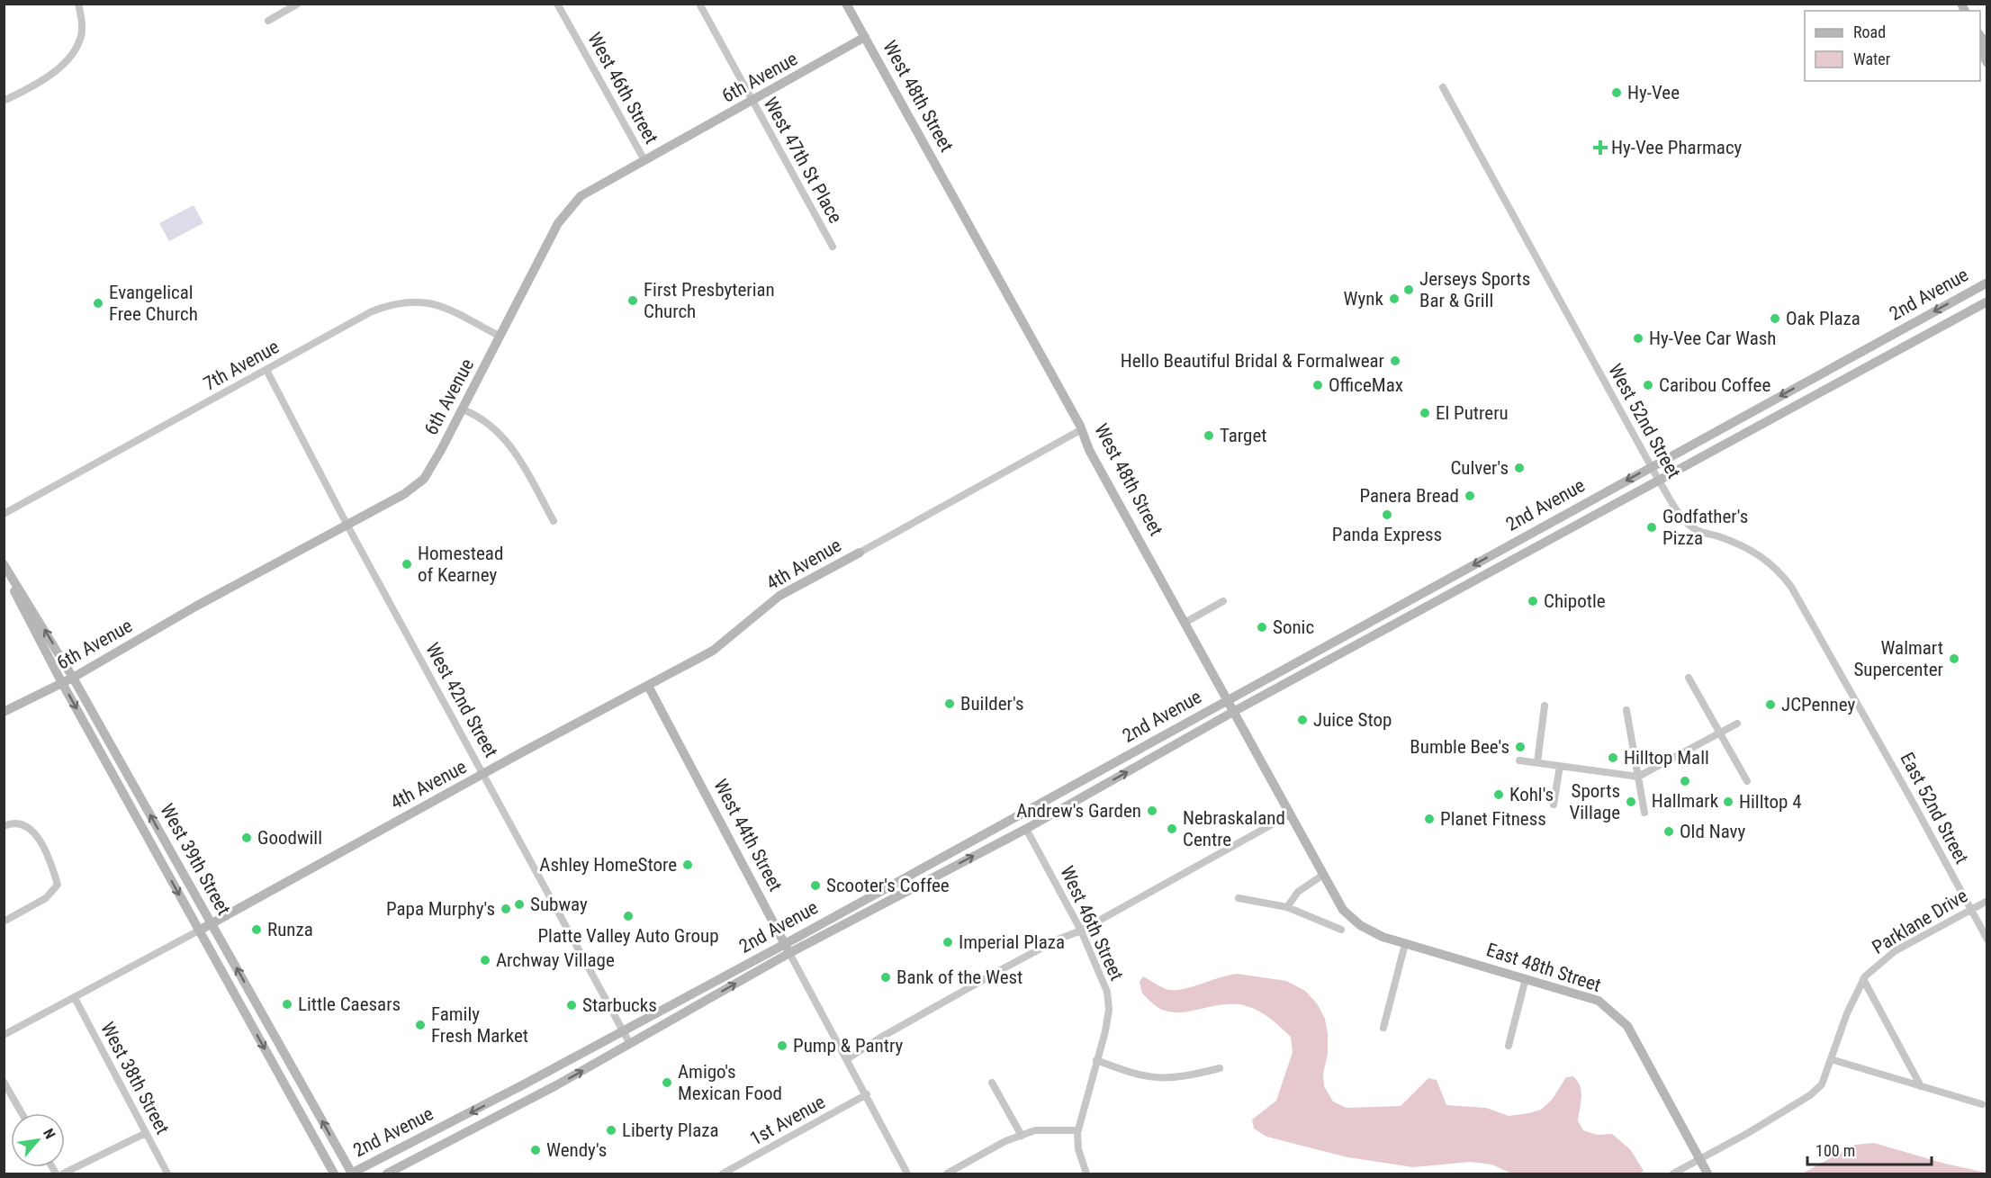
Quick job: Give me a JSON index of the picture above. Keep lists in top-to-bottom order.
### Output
{
  "streets": {
    "main road": [
      "6th Avenue",
      "West 48th Street",
      "2nd Avenue",
      "4th Avenue",
      "West 44th Street",
      "West 39th Street",
      "East 48th Street"
    ],
    "street": [
      "West 46th Street",
      "West 47th St Place",
      "7th Avenue",
      "West 52nd Street",
      "West 42nd Street",
      "East 52nd Street",
      "Parklane Drive",
      "West 38th Street",
      "1st Avenue"
    ]
  },
  "crossings": [
    ["6th Avenue", "West 46th Street"],
    ["6th Avenue", "West 48th Street"],
    ["6th Avenue", "West 47th St Place"],
    ["6th Avenue", "7th Avenue"],
    ["6th Avenue", "West 42nd Street"],
    ["6th Avenue", "West 39th Street"],
    ["West 46th Street", "2nd Avenue"],
    ["West 48th Street", "2nd Avenue"],
    ["West 48th Street", "East 48th Street"],
    ["2nd Avenue", "West 52nd Street"],
    ["2nd Avenue", "West 42nd Street"],
    ["2nd Avenue", "West 44th Street"],
    ["2nd Avenue", "West 39th Street"],
    ["7th Avenue", "West 42nd Street"],
    ["West 52nd Street", "East 52nd Street"],
    ["4th Avenue", "West 42nd Street"],
    ["4th Avenue", "West 44th Street"],
    ["4th Avenue", "West 39th Street"],
    ["4th Avenue", "West 38th Street"],
    ["East 52nd Street", "Parklane Drive"],
    ["West 44th Street", "1st Avenue"],
    ["Parklane Drive", "East 48th Street"]
  ],
  "places": {
    "other": [
      "Hy-Vee",
      "Jerseys Sports Bar & Grill",
      "Wynk",
      "First Presbyterian Church",
      "Evangelical Free Church",
      "Oak Plaza",
      "Hy-Vee Car Wash",
      "Hello Beautiful Bridal & Formalwear",
      "OfficeMax",
      "Caribou Coffee",
      "El Putreru",
      "Target",
      "Culver's",
      "Panera Bread",
      "Panda Express",
      "Godfather's Pizza",
      "Homestead of Kearney",
      "Chipotle",
      "Sonic",
      "Walmart Supercenter",
      "Builder's",
      "JCPenney",
      "Juice Stop",
      "Bumble Bee's",
      "Hilltop Mall",
      "Hallmark",
      "Kohl's",
      "Sports Village",
      "Hilltop 4",
      "Andrew's Garden",
      "Planet Fitness",
      "Nebraskaland Centre",
      "Old Navy",
      "Goodwill",
      "Ashley HomeStore",
      "Scooter's Coffee",
      "Subway",
      "Papa Murphy's",
      "Platte Valley Auto Group",
      "Runza",
      "Imperial Plaza",
      "Archway Village",
      "Bank of the West",
      "Little Caesars",
      "Starbucks",
      "Family Fresh Market",
      "Pump & Pantry",
      "Amigo's Mexican Food",
      "Liberty Plaza",
      "Wendy's"
    ],
    "health": ["Hy-Vee Pharmacy"]
  },
  "legend": ["Road", "Water"],
  "scale_bar": "100 m",
  "north": "top right"
}
